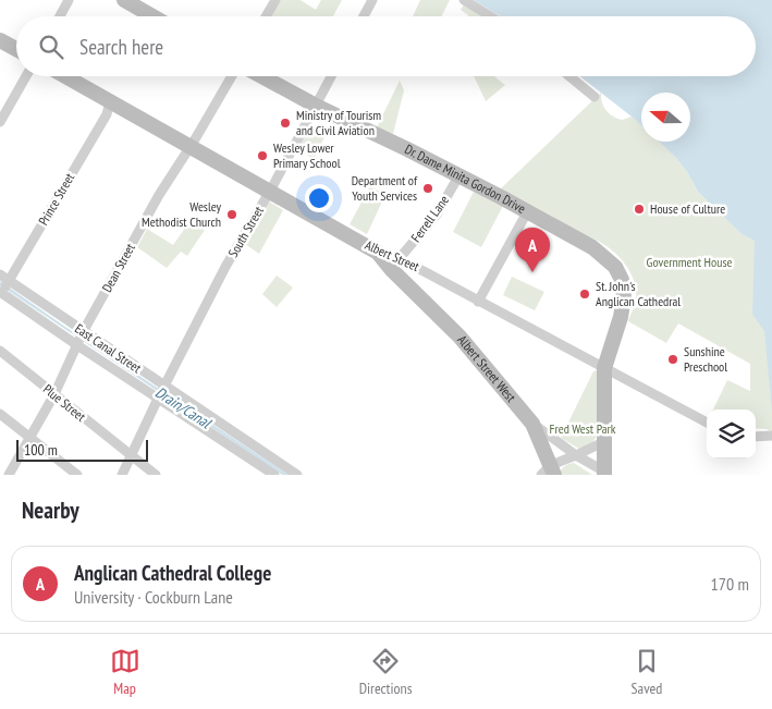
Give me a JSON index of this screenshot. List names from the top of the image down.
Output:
{
  "streets": {
    "main road": ["Dr. Dame Minita Gordon Drive", "Albert Street", "Albert Street West"],
    "street": [
      "Prince Street",
      "Ferrell Lane",
      "South Street",
      "Dean Street",
      "East Canal Street",
      "Plue Street"
    ]
  },
  "crossings": [
    ["Dr. Dame Minita Gordon Drive", "Ferrell Lane"],
    ["Dr. Dame Minita Gordon Drive", "South Street"],
    ["Dr. Dame Minita Gordon Drive", "Albert Street"],
    ["Dr. Dame Minita Gordon Drive", "Albert Street West"],
    ["Prince Street", "Albert Street"],
    ["Prince Street", "East Canal Street"],
    ["Ferrell Lane", "Albert Street"],
    ["South Street", "Albert Street"],
    ["South Street", "East Canal Street"],
    ["South Street", "Plue Street"],
    ["Albert Street", "Dean Street"],
    ["Albert Street", "Albert Street West"],
    ["Dean Street", "East Canal Street"],
    ["Dean Street", "Plue Street"]
  ],
  "water": ["Drain/Canal"],
  "parks": ["Government House", "Fred West Park"],
  "places": [
    "Ministry of Tourism and Civil Aviation",
    "Wesley Lower Primary School",
    "Department of Youth Services",
    "House of Culture",
    "Wesley Methodist Church",
    "St. John's Anglican Cathedral",
    "Sunshine Preschool"
  ],
  "scale_bar": "100 m",
  "north": "left",
  "page": {
    "search": "Search here",
    "pins": "A",
    "scale": "100 m",
    "heading": "Nearby",
    "list": [
      {
        "mark": "A",
        "name": "Anglican Cathedral College",
        "note": "University · Cockburn Lane",
        "value": "170 m"
      }
    ],
    "nav": ["Map", "Directions", "Saved"]
  }
}
